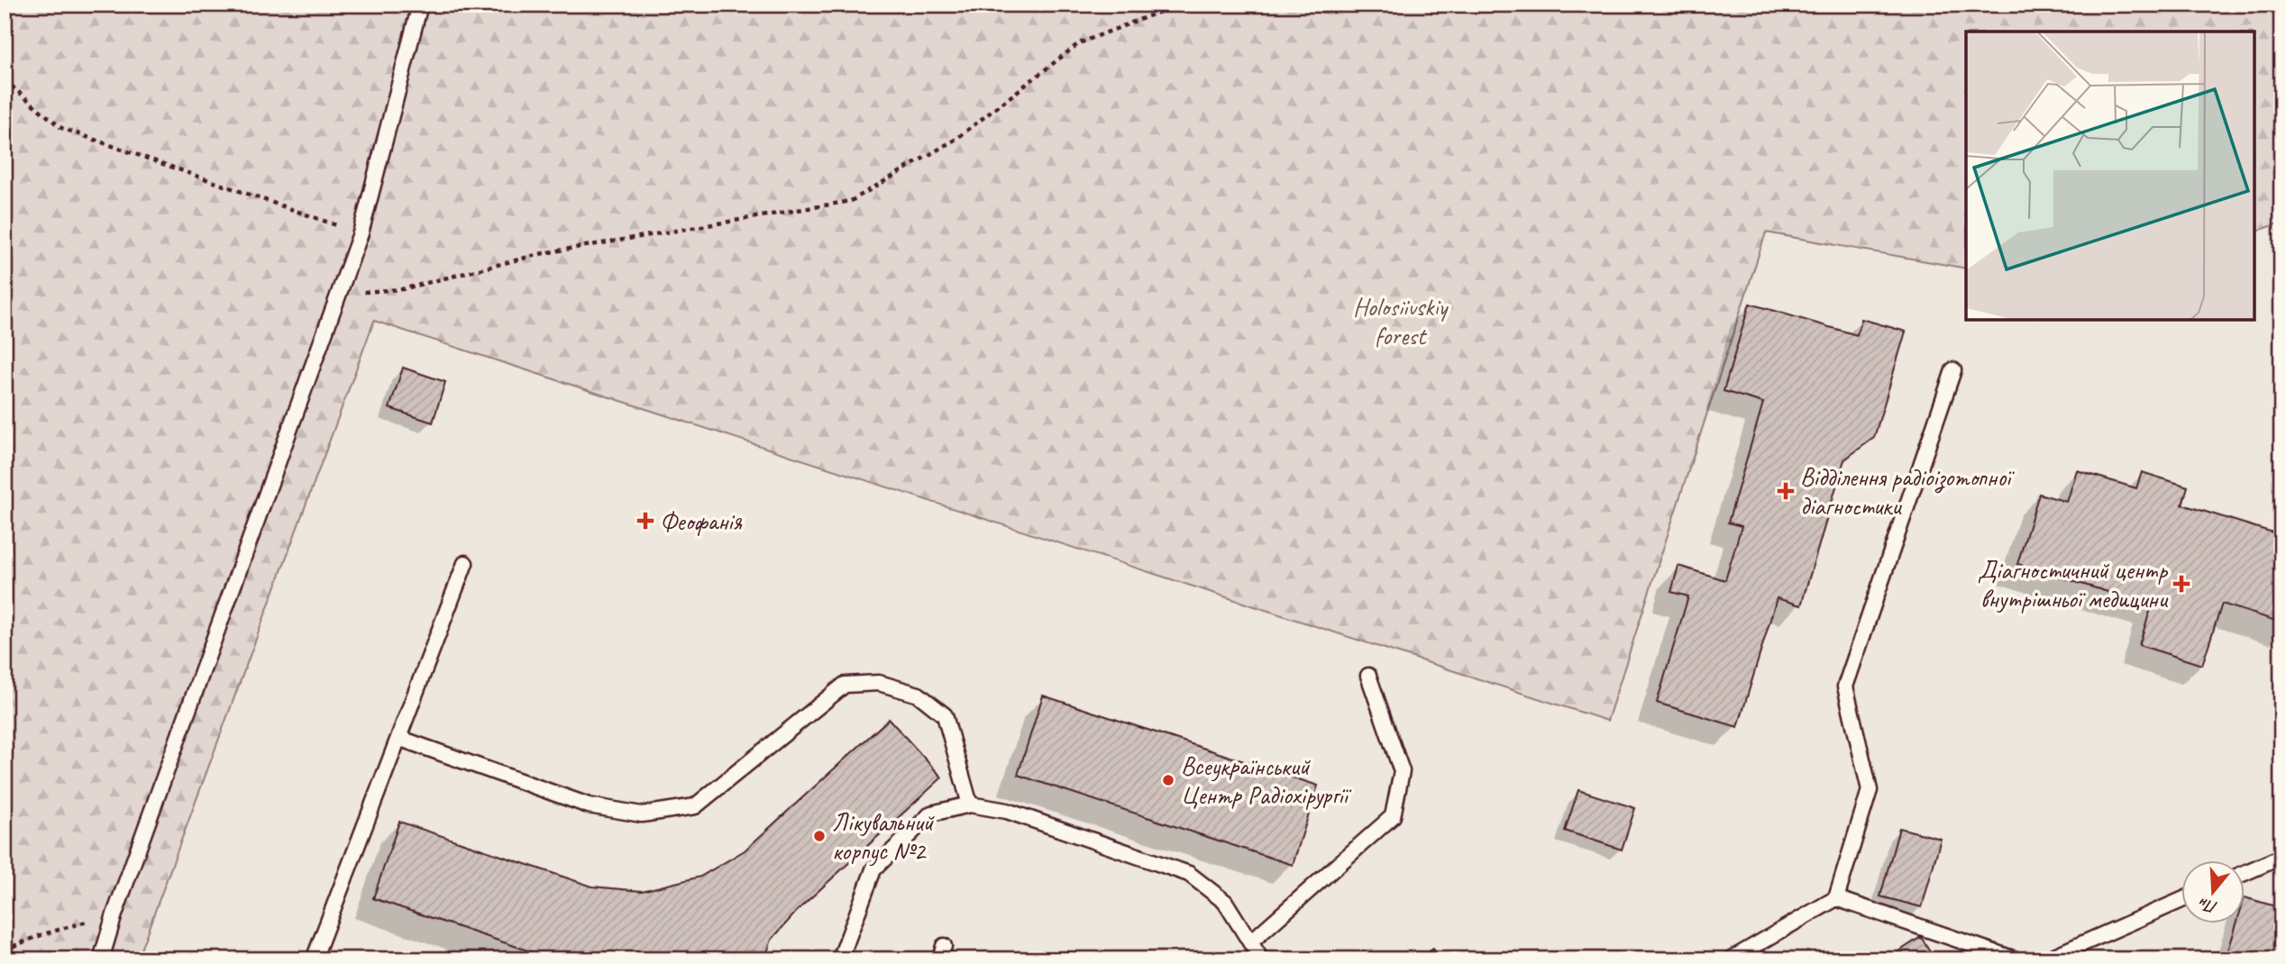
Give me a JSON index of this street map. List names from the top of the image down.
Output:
{
  "parks": ["Holosiivskiy forest"],
  "places": {
    "health": ["Відділення радіоізотопної діагностики", "Феофанія", "Діагностичний центр внутрішньої медицини"],
    "other": ["Всеукраїнський Центр Радіохірургії", "Лікувальний корпус №2"]
  },
  "north": "bottom"
}
